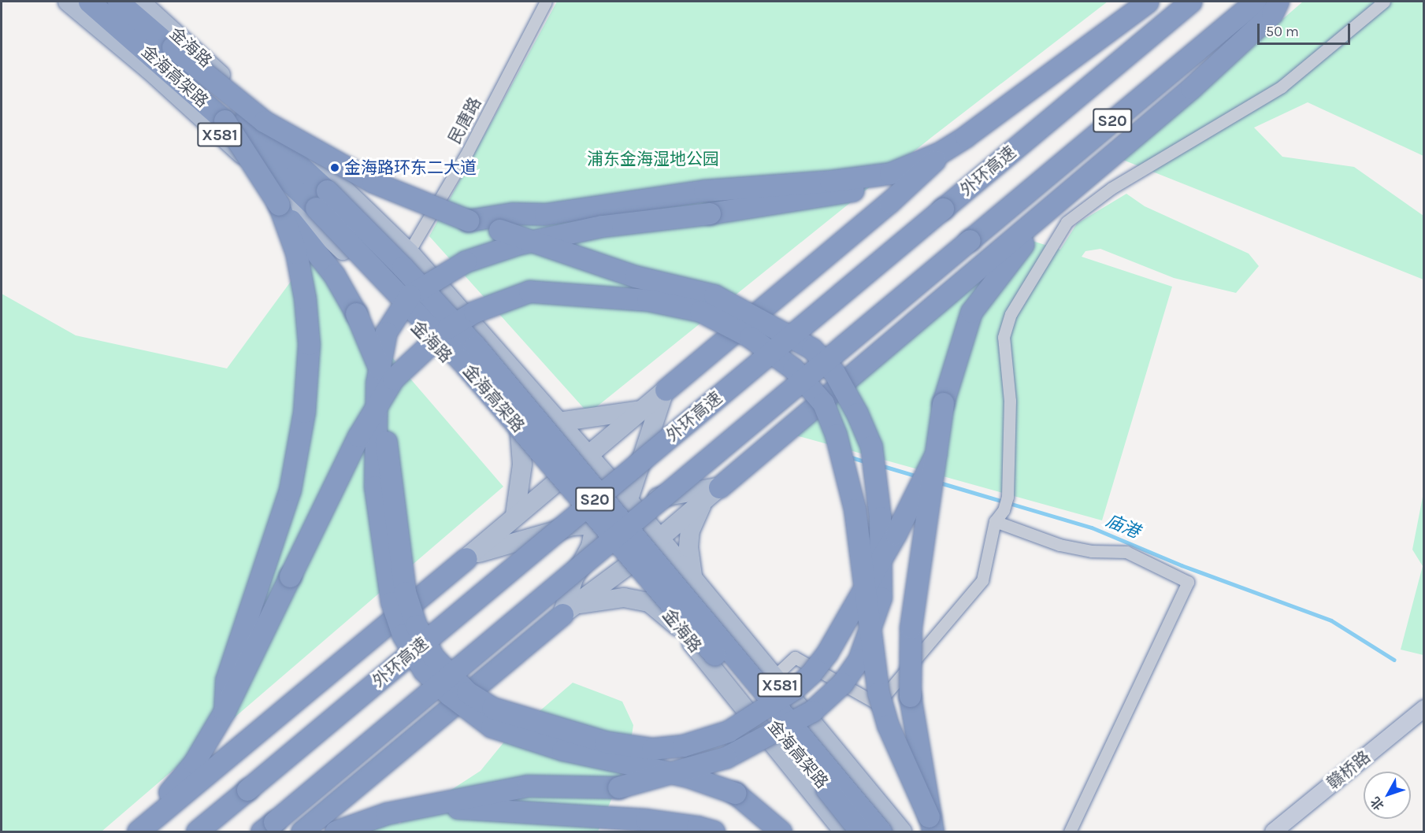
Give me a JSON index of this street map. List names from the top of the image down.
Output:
{
  "streets": {
    "highway": ["金海高架路", "S20", "外环高速"],
    "main road": ["金海路", "X581"],
    "street": ["民唐路", "赣桥路"]
  },
  "crossings": [
    ["金海路", "民唐路"]
  ],
  "water": ["庙港"],
  "parks": ["浦东金海湿地公园"],
  "places": ["金海路环东二大道"],
  "scale_bar": "50 m",
  "north": "bottom left"
}
